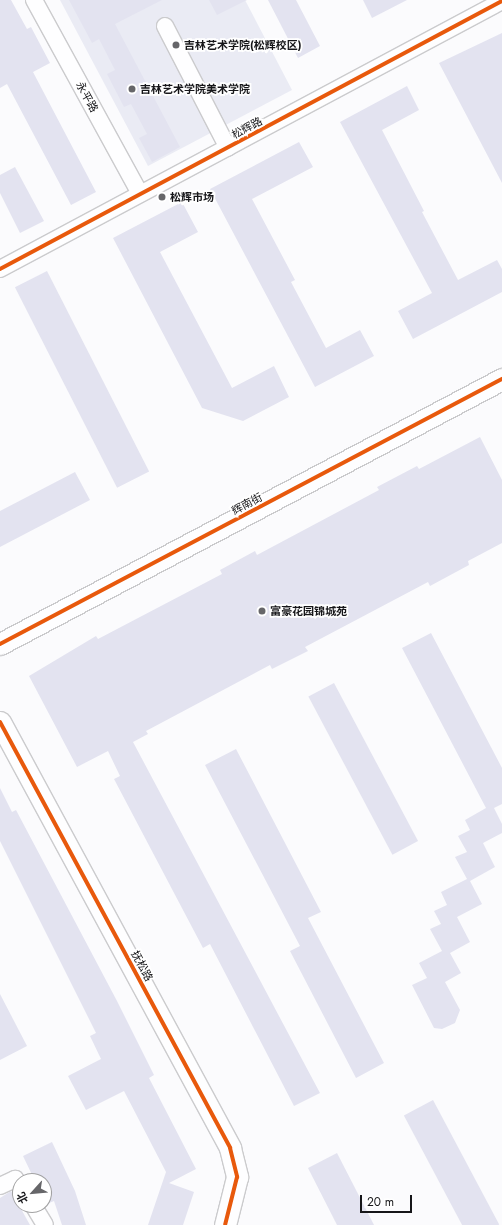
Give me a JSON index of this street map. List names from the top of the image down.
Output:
{
  "streets": {
    "street": [
      "永平路",
      "松辉路",
      "辉南街",
      "抚松路"
    ]
  },
  "crossings": [
    ["永平路", "松辉路"]
  ],
  "places": [
    "吉林艺术学院(松辉校区)",
    "吉林艺术学院美术学院",
    "松辉市场",
    "富豪花园锦城苑"
  ],
  "scale_bar": "20 m",
  "north": "bottom left"
}
